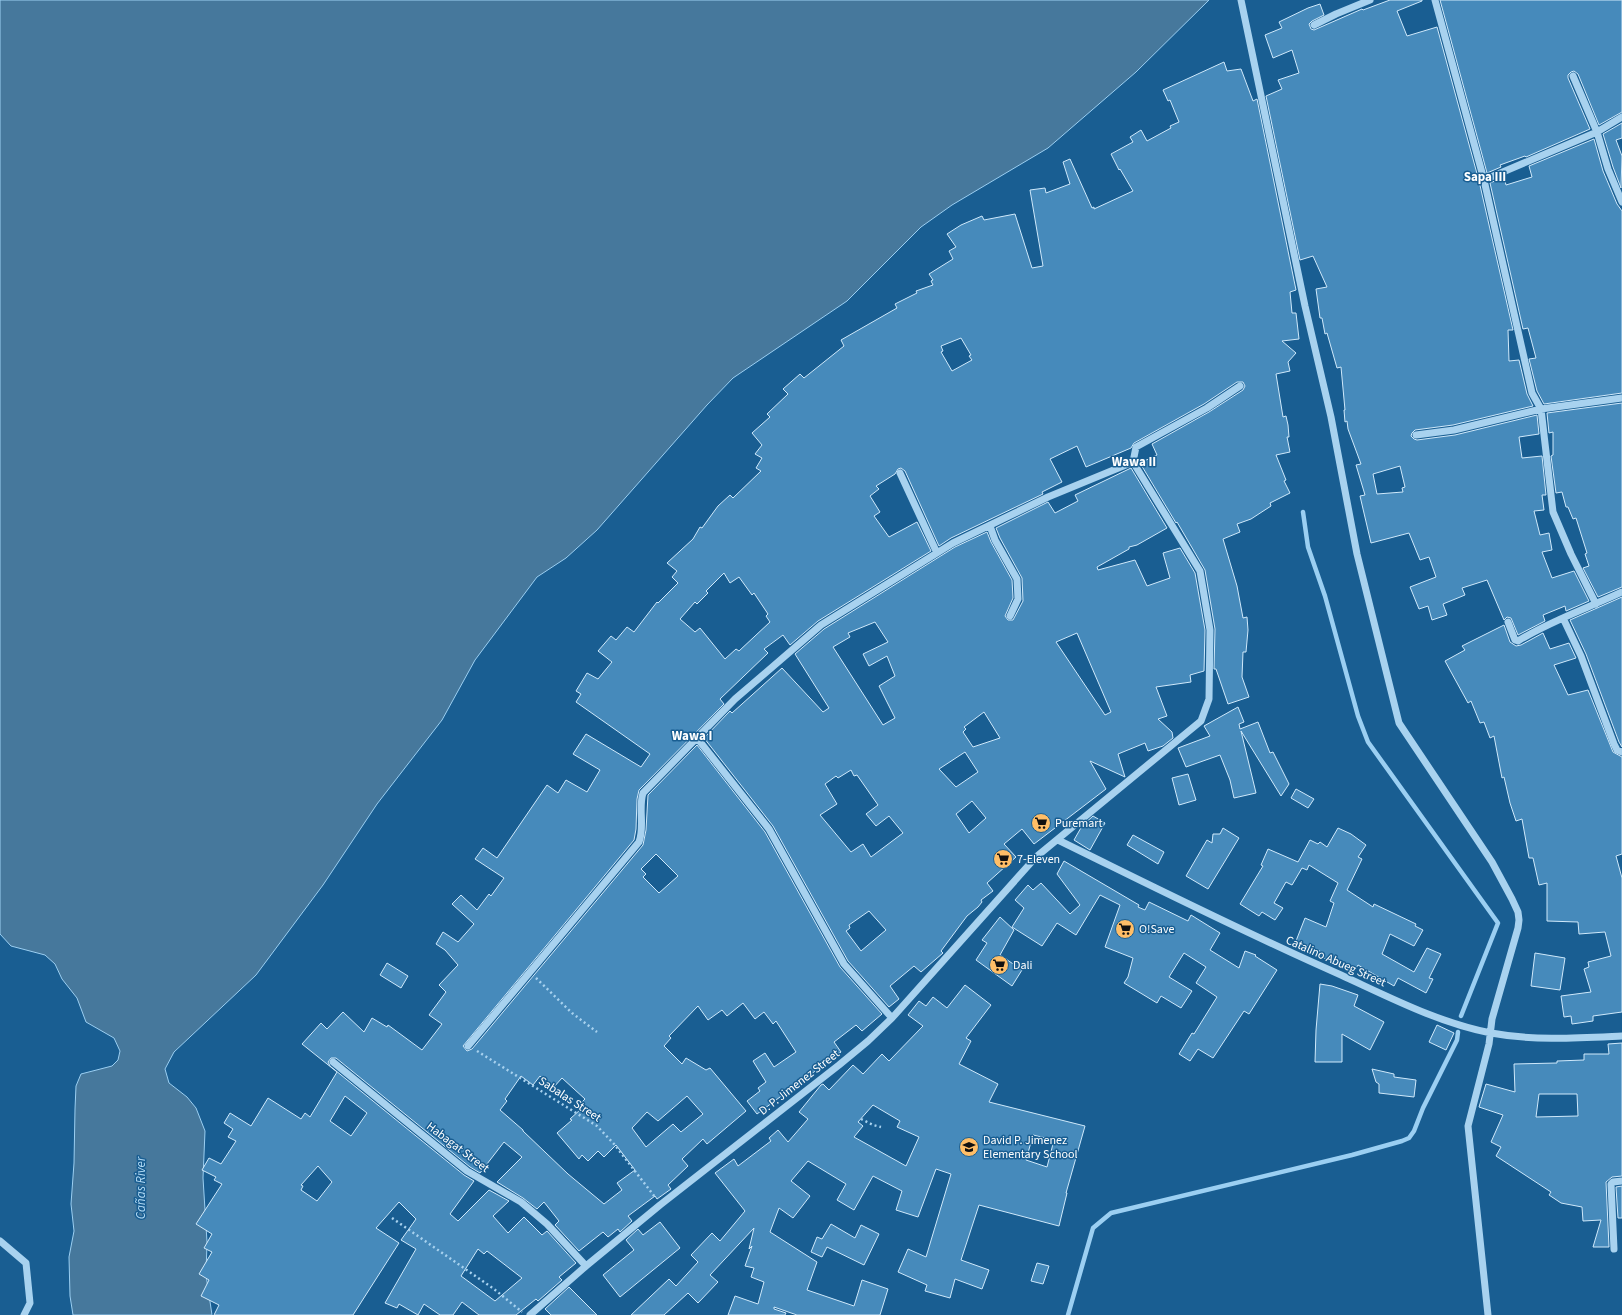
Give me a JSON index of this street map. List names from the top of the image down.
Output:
{
  "streets": {
    "street": ["Catalino Abueg Street", "D. P. Jimenez Street", "Habagat Street"],
    "path": ["Sabalas Street"]
  },
  "crossings": [
    ["Catalino Abueg Street", "D. P. Jimenez Street"],
    ["D. P. Jimenez Street", "Sabalas Street"],
    ["D. P. Jimenez Street", "Habagat Street"]
  ],
  "districts": ["Sapa III", "Wawa II", "Wawa I"],
  "water": ["Cañas River"],
  "places": {
    "supermarket": [
      "Puremart",
      "7-Eleven",
      "O!Save",
      "Dali"
    ],
    "school or university": ["David P. Jimenez Elementary School"]
  }
}
